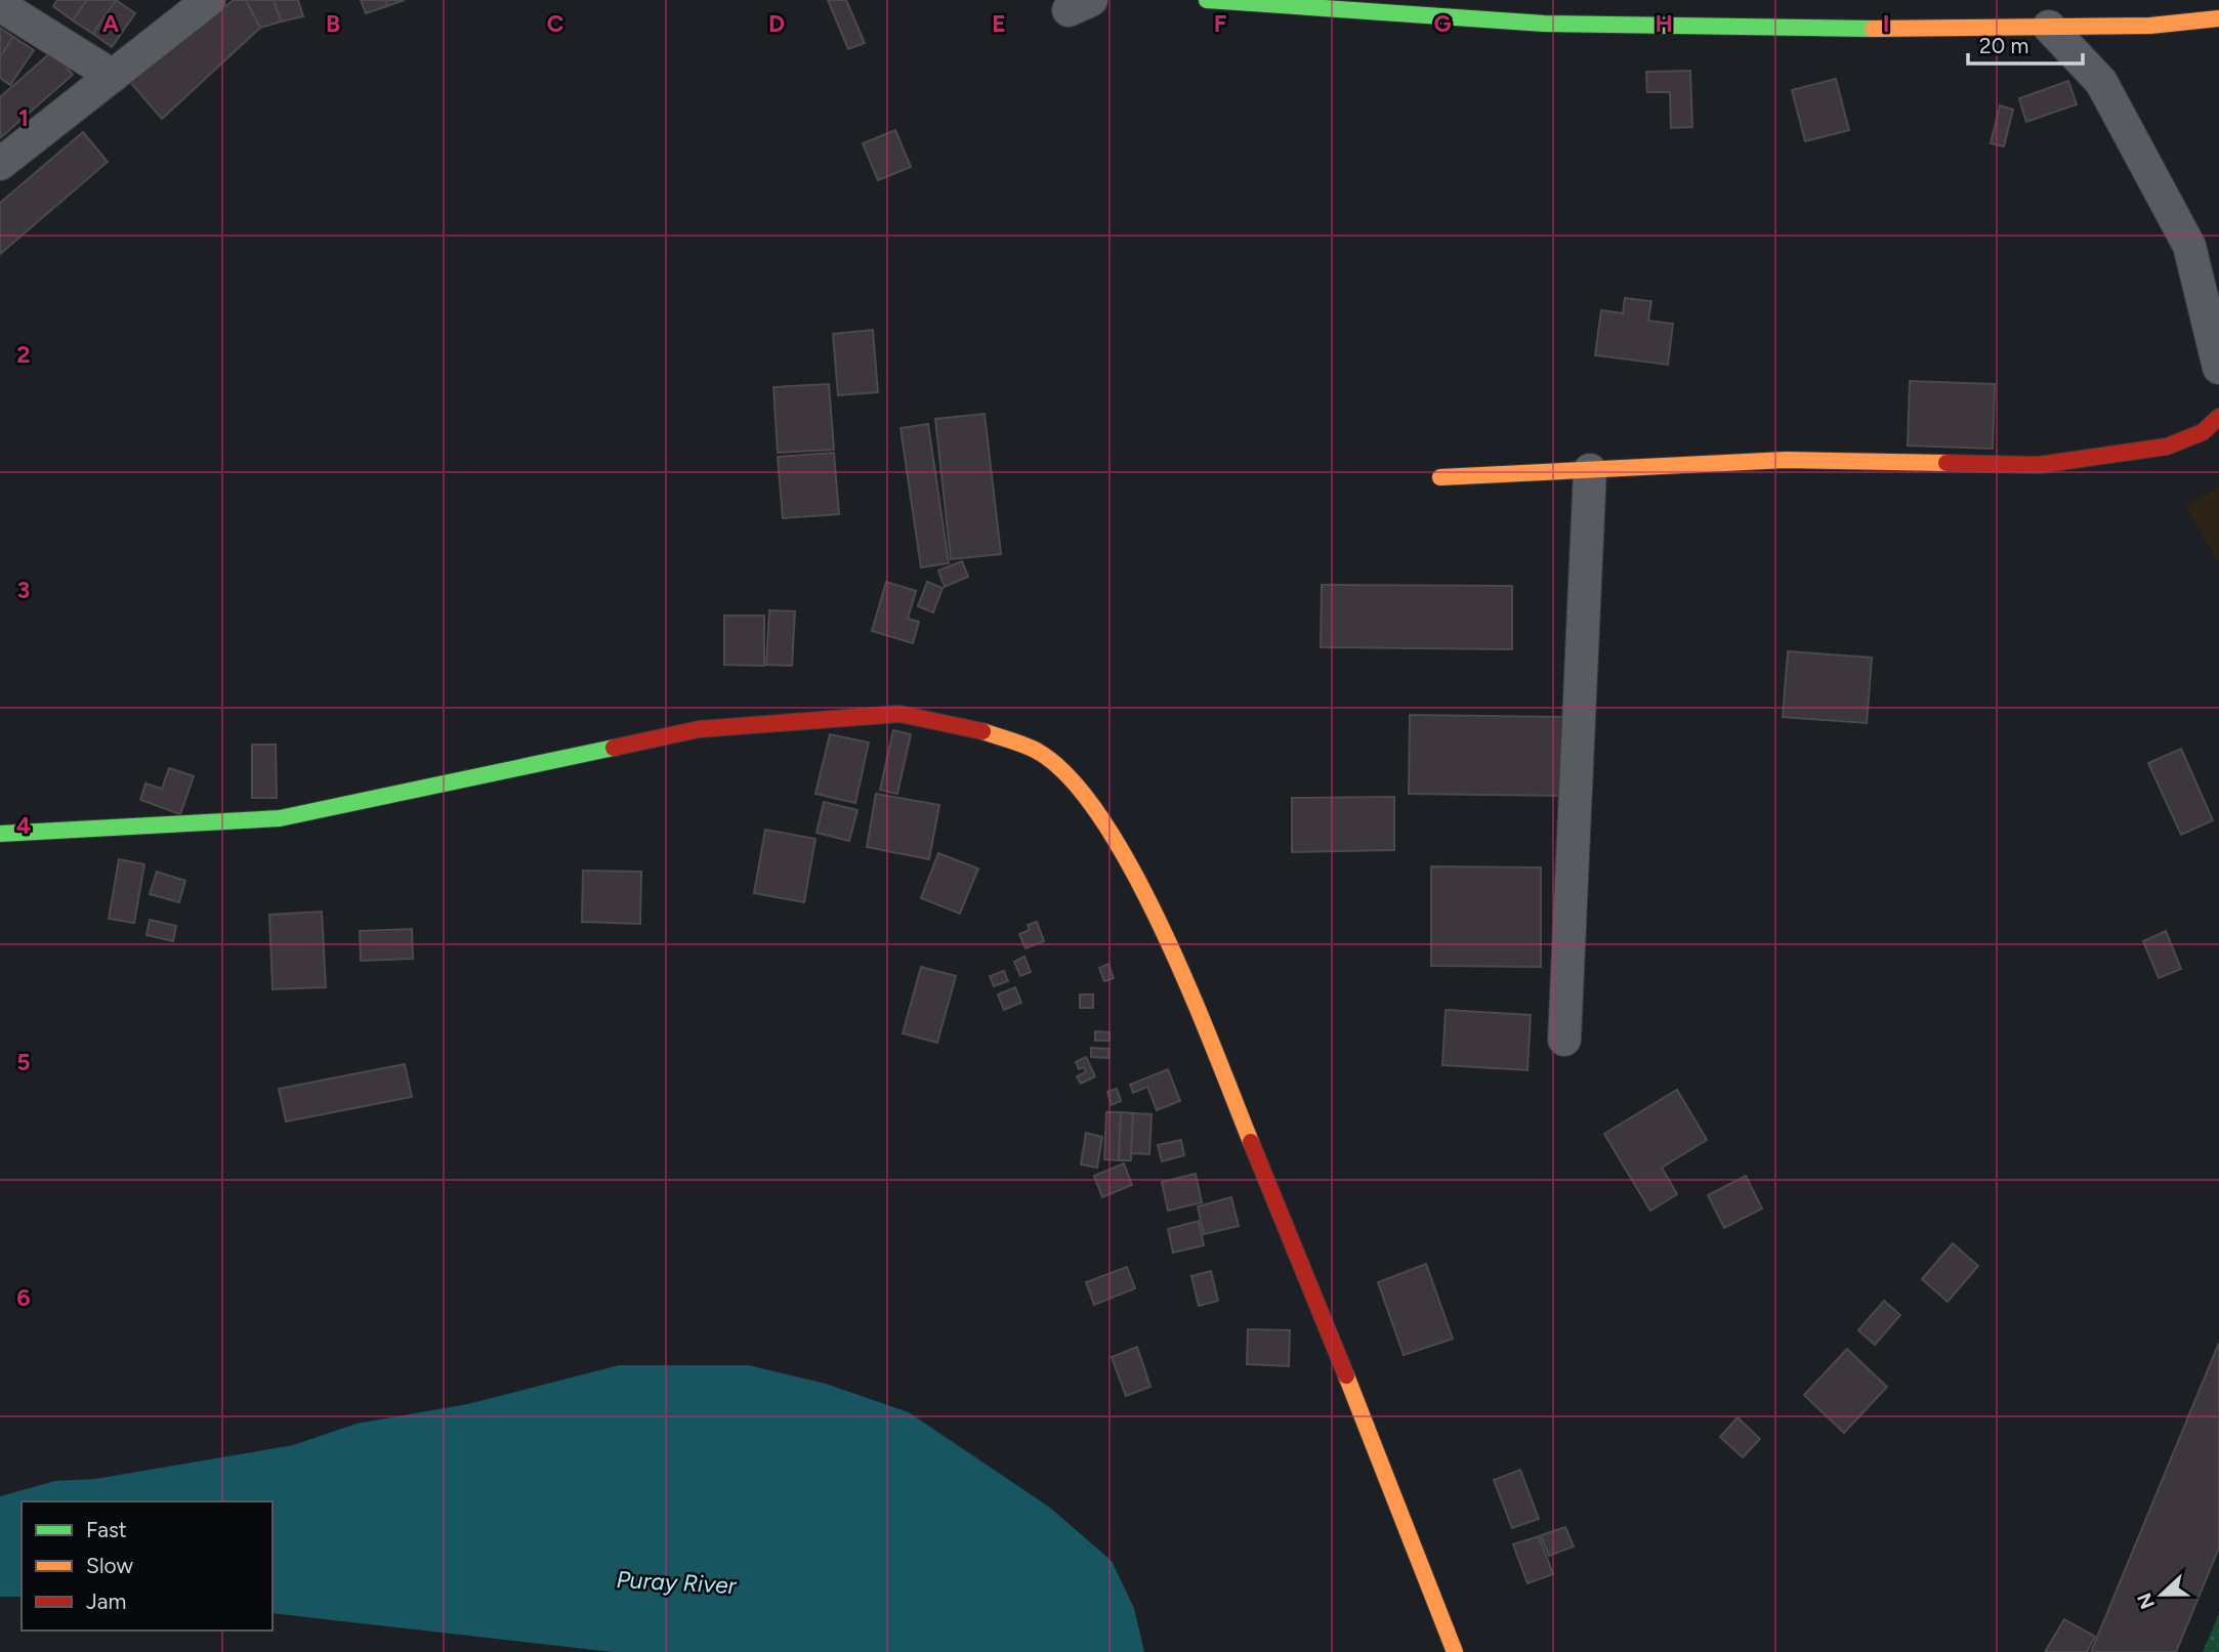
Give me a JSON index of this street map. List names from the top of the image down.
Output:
{
  "water": ["Puray River"],
  "legend": ["Fast", "Slow", "Jam"],
  "scale_bar": "20 m",
  "north": "left",
  "grid": {
    "columns": [
      "A",
      "B",
      "C",
      "D",
      "E",
      "F",
      "G",
      "H",
      "I"
    ],
    "rows": [
      "1",
      "2",
      "3",
      "4",
      "5",
      "6"
    ]
  }
}
